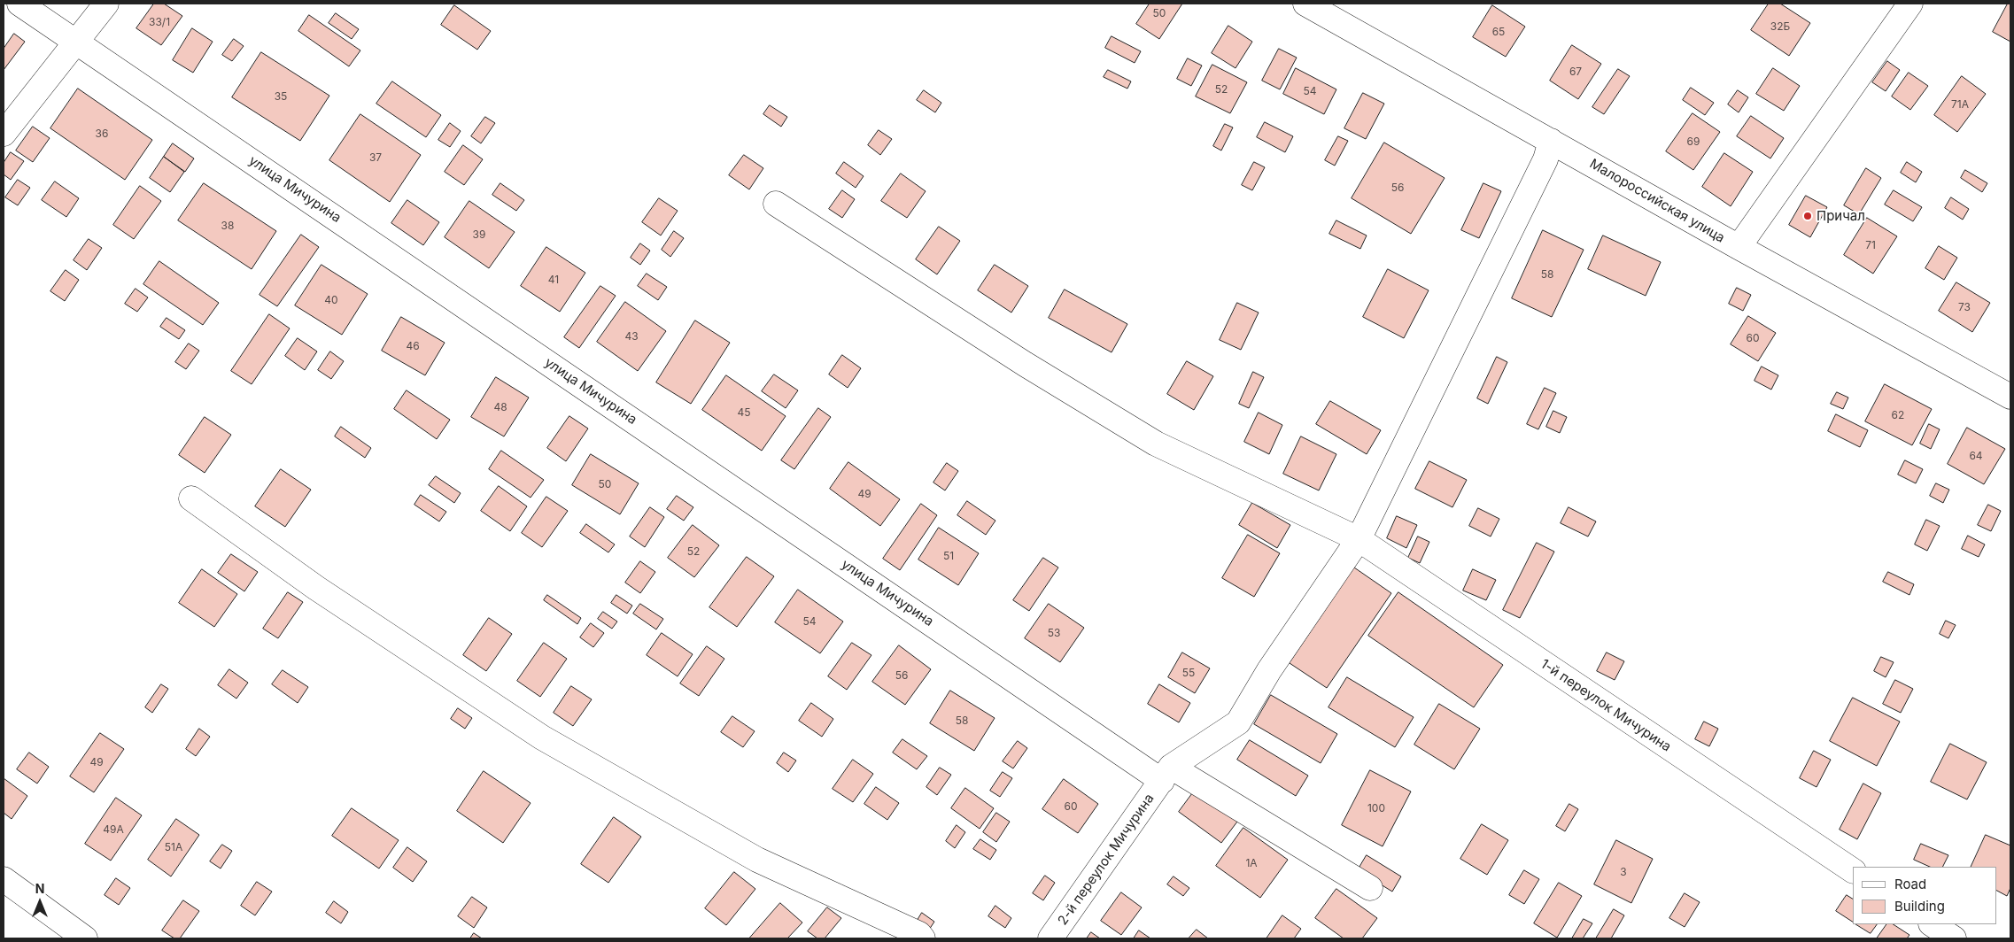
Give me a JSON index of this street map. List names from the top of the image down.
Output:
{
  "streets": {
    "street": [
      "улица Мичурина",
      "Малороссийская улица",
      "1-й переулок Мичурина",
      "2-й переулок Мичурина"
    ]
  },
  "crossings": [
    ["улица Мичурина", "2-й переулок Мичурина"]
  ],
  "places": ["Причал"],
  "house_numbers": [
    "50",
    "33/1",
    "32Б",
    "65",
    "67",
    "52",
    "54",
    "35",
    "71А",
    "36",
    "69",
    "37",
    "56",
    "38",
    "39",
    "71",
    "58",
    "41",
    "40",
    "73",
    "43",
    "60",
    "46",
    "48",
    "45",
    "62",
    "64",
    "50",
    "49",
    "52",
    "51",
    "54",
    "53",
    "55",
    "56",
    "58",
    "49",
    "60",
    "100",
    "49А",
    "51А",
    "1А",
    "3"
  ],
  "legend": ["Road", "Building"],
  "north": "top"
}
